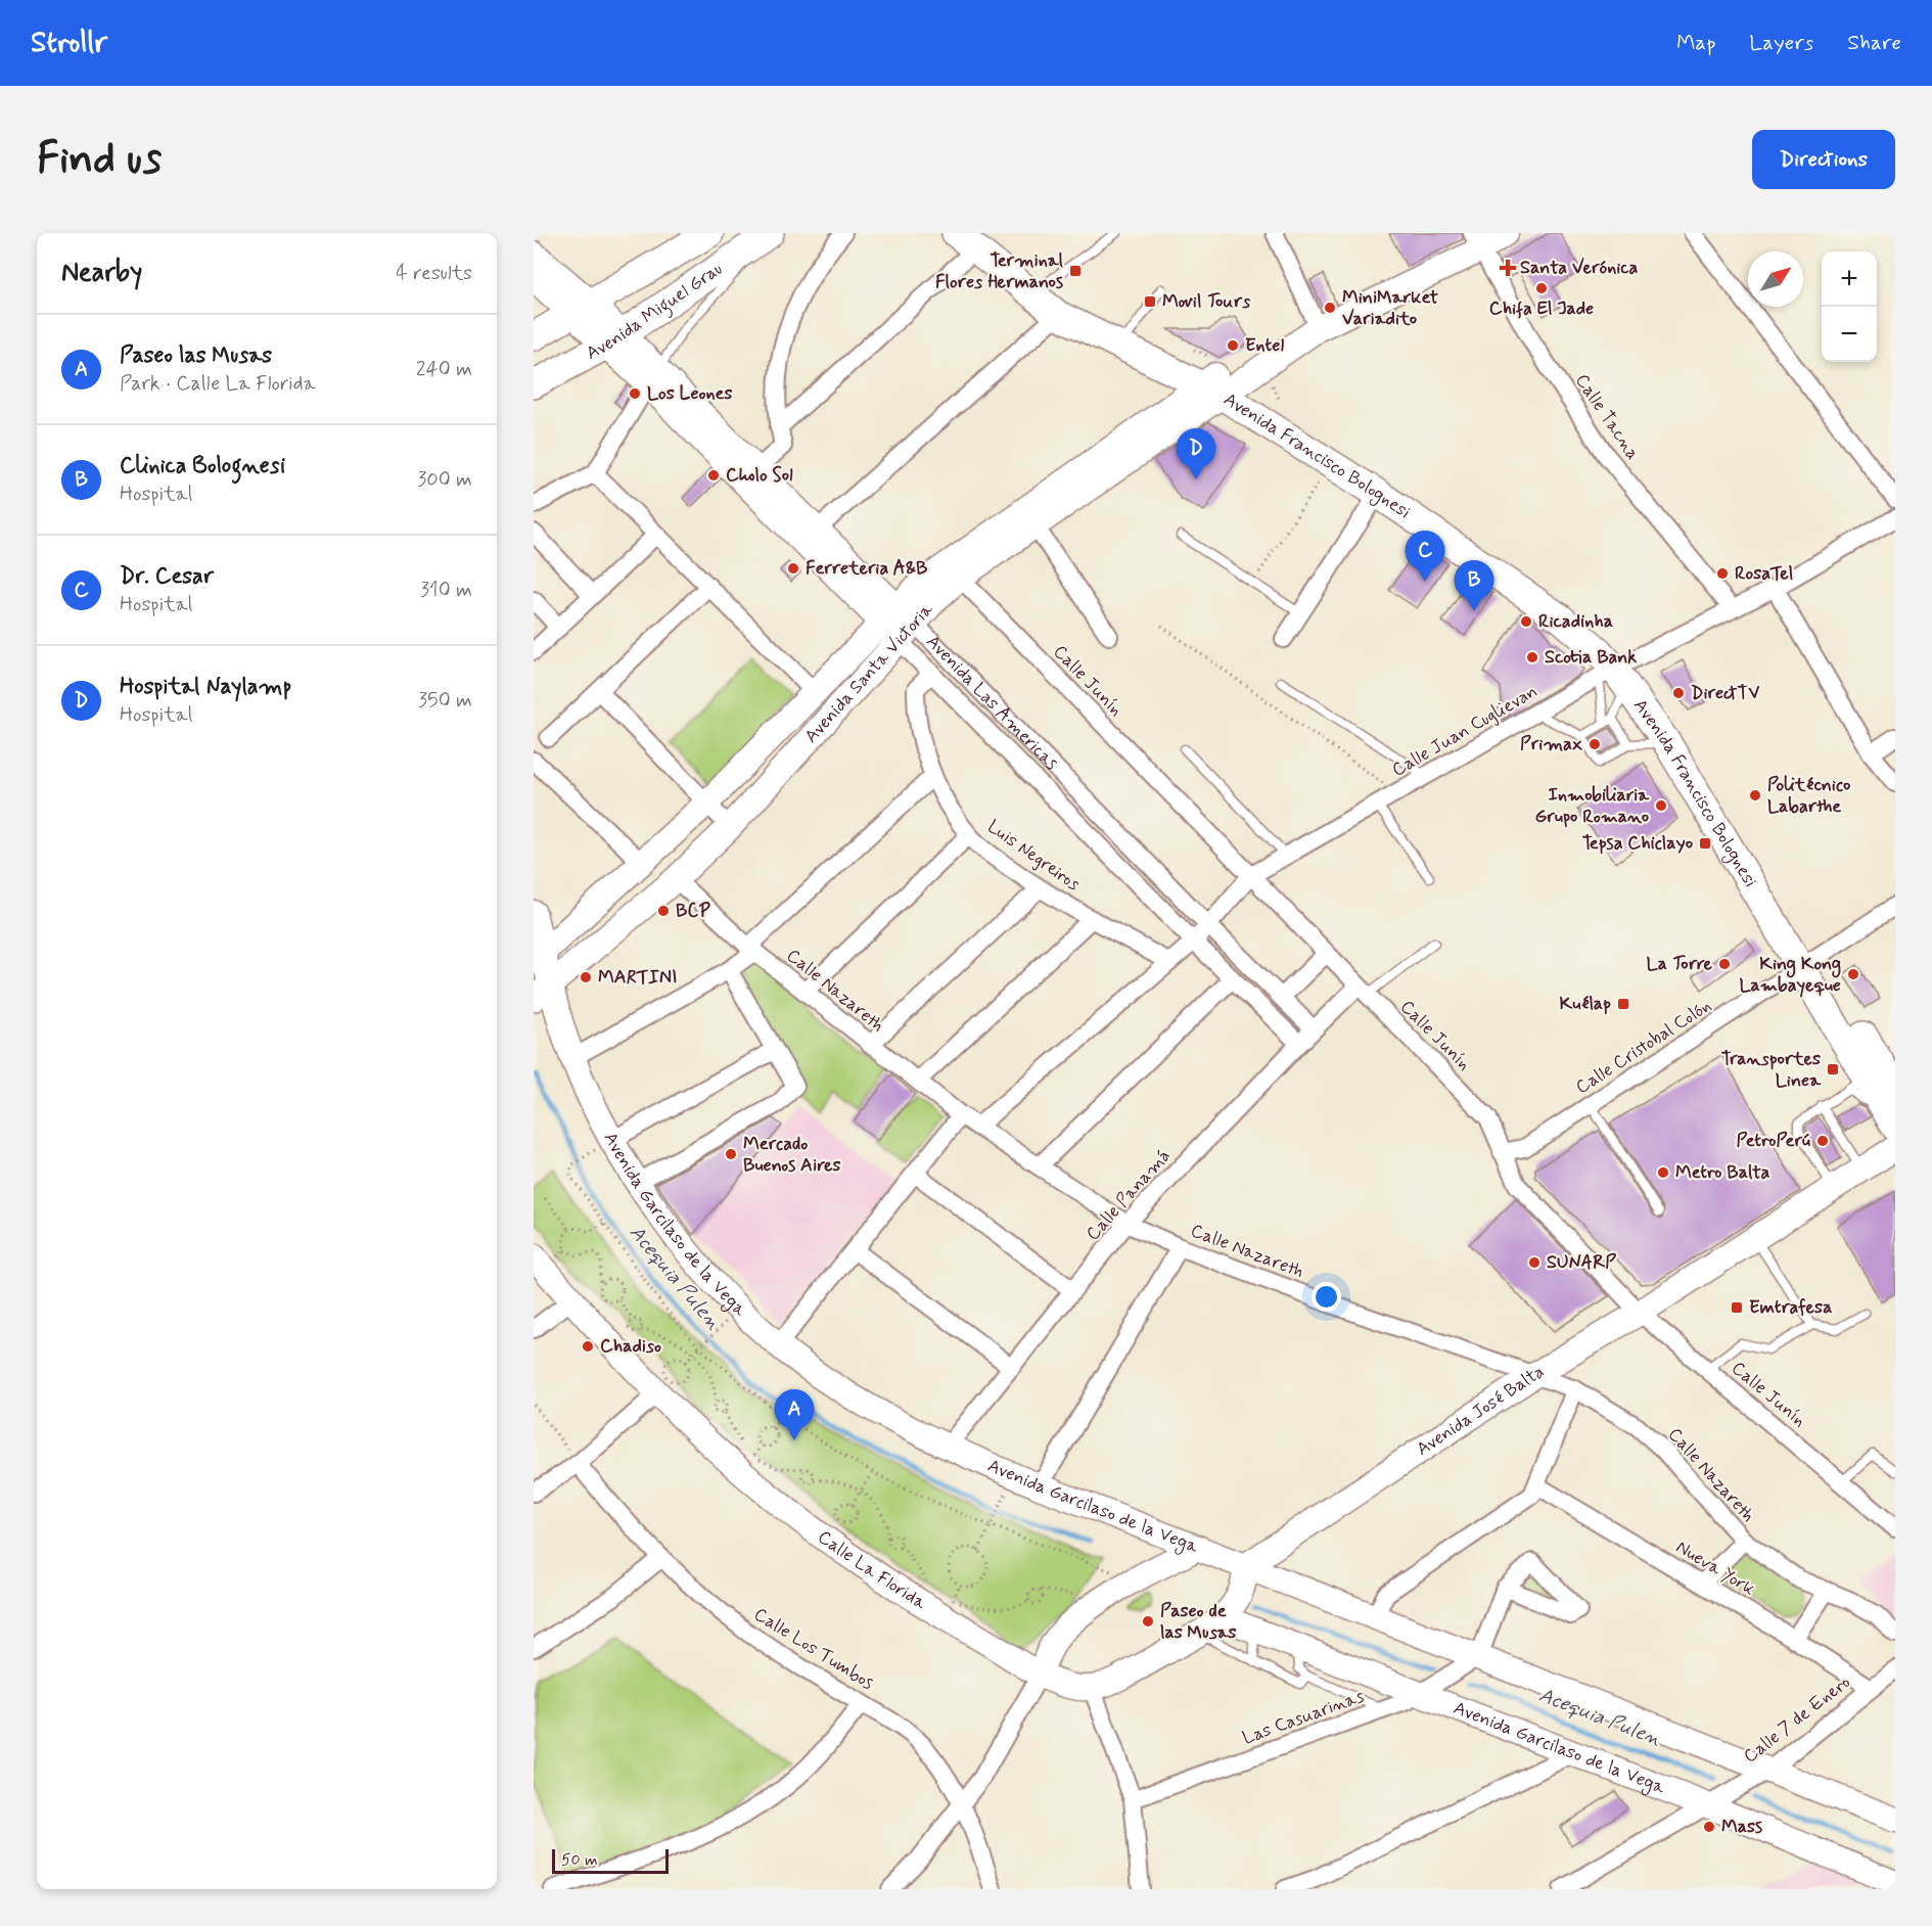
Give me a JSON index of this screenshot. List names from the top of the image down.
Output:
{
  "streets": {
    "main road": ["Avenida Miguel Grau", "Avenida Francisco Bolognesi"],
    "street": [
      "Calle Tacna",
      "Avenida Santa Victoria",
      "Calle Junín",
      "Avenida Las Americas",
      "Calle Juan Cuglievan",
      "Luis Negreiros",
      "Calle Nazareth",
      "Calle Cristobal Colón",
      "Calle Panamá",
      "Avenida Garcilaso de la Vega",
      "Avenida José Balta",
      "Nueva York",
      "Calle La Florida",
      "Calle Los Tumbos",
      "Las Casuarinas",
      "Calle 7 de Enero"
    ]
  },
  "crossings": [
    ["Avenida Miguel Grau", "Avenida Las Americas"],
    ["Calle Tacna", "Avenida Santa Victoria"],
    ["Calle Tacna", "Calle Juan Cuglievan"],
    ["Avenida Francisco Bolognesi", "Avenida Santa Victoria"],
    ["Avenida Francisco Bolognesi", "Calle Juan Cuglievan"],
    ["Avenida Francisco Bolognesi", "Calle Cristobal Colón"],
    ["Avenida Santa Victoria", "Calle Junín"],
    ["Avenida Santa Victoria", "Avenida Las Americas"],
    ["Avenida Santa Victoria", "Calle Nazareth"],
    ["Avenida Santa Victoria", "Avenida Garcilaso de la Vega"],
    ["Calle Junín", "Calle Juan Cuglievan"],
    ["Calle Junín", "Calle Cristobal Colón"],
    ["Calle Junín", "Calle Panamá"],
    ["Calle Junín", "Avenida José Balta"],
    ["Avenida Las Americas", "Luis Negreiros"],
    ["Avenida Las Americas", "Calle Panamá"],
    ["Calle Nazareth", "Calle Panamá"],
    ["Calle Nazareth", "Avenida José Balta"],
    ["Calle Panamá", "Avenida Garcilaso de la Vega"],
    ["Avenida Garcilaso de la Vega", "Avenida José Balta"],
    ["Avenida Garcilaso de la Vega", "Las Casuarinas"],
    ["Avenida Garcilaso de la Vega", "Calle 7 de Enero"],
    ["Nueva York", "Calle 7 de Enero"]
  ],
  "water": ["Acequia Pulen"],
  "places": {
    "health": ["Santa Verónica"],
    "transit": [
      "Terminal Flores Hermanos",
      "Movil Tours",
      "Tepsa Chiclayo",
      "Kuélap",
      "Transportes Linea",
      "Emtrafesa"
    ],
    "other": [
      "Chifa El Jade",
      "MiniMarket Variadito",
      "Entel",
      "Los Leones",
      "Cholo Sol",
      "Ferreteria A&B",
      "RosaTel",
      "Ricadinha",
      "Scotia Bank",
      "DirectTV",
      "Primax",
      "Politécnico Labarthe",
      "Inmobiliaria Grupo Romano",
      "BCP",
      "La Torre",
      "King Kong Lambayeque",
      "MARTINI",
      "PetroPerú",
      "Mercado Buenos Aires",
      "Metro Balta",
      "SUNARP",
      "Chadiso",
      "Paseo de las Musas",
      "Mass"
    ]
  },
  "scale_bar": "50 m",
  "north": "top right",
  "page": {
    "header": "Strollr",
    "nav": ["Map", "Layers", "Share"],
    "buttons": "Directions",
    "title": "Find us",
    "heading": ["Nearby", "4 results"],
    "map_buttons": ["+", "−"],
    "list": [
      {
        "mark": "A",
        "name": "Paseo las Musas",
        "note": "Park · Calle La Florida",
        "value": "240 m"
      },
      {
        "mark": "B",
        "name": "Clinica Bolognesi",
        "note": "Hospital",
        "value": "300 m"
      },
      {
        "mark": "C",
        "name": "Dr. Cesar",
        "note": "Hospital",
        "value": "310 m"
      },
      {
        "mark": "D",
        "name": "Hospital Naylamp",
        "note": "Hospital",
        "value": "350 m"
      }
    ],
    "pins": [
      "D",
      "C",
      "B",
      "A"
    ],
    "scale": "50 m"
  }
}
